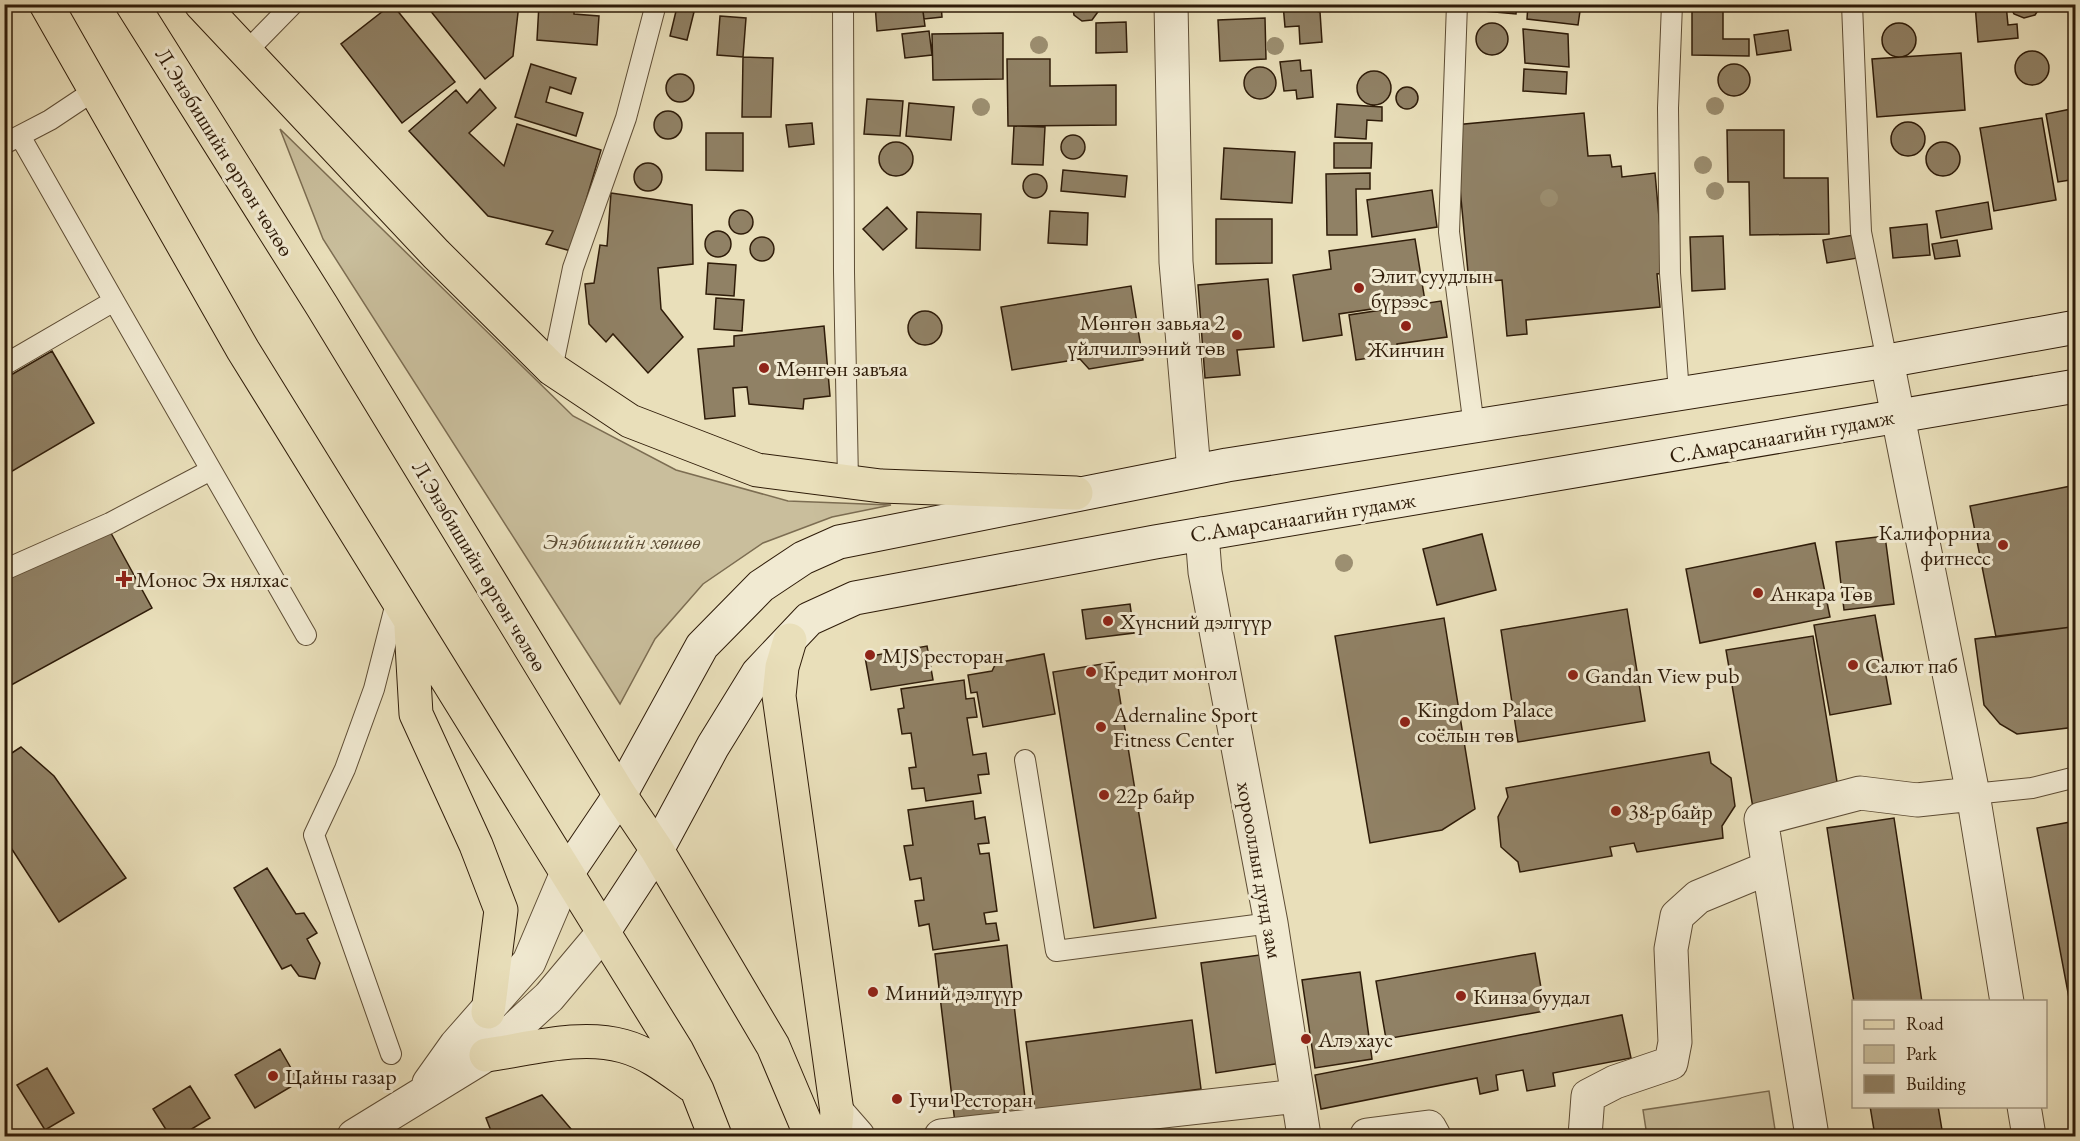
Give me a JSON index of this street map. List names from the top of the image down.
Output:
{
  "streets": {
    "main road": ["Л.Энэбишийн өргөн чөлөө"],
    "street": ["С.Амарсанаагийн гудамж", "хорооллын дунд зам"]
  },
  "crossings": [
    ["Л.Энэбишийн өргөн чөлөө", "С.Амарсанаагийн гудамж"],
    ["С.Амарсанаагийн гудамж", "хорооллын дунд зам"]
  ],
  "parks": ["Энэбишийн хөшөө"],
  "places": {
    "other": [
      "Элит суудлын бүрээс",
      "Жинчин",
      "Мөнгөн завьяа 2 үйлчилгээний төв",
      "Мөнгөн завъяа",
      "Калифорниа фитнесс",
      "Анкара Төв",
      "Хүнсний дэлгүүр",
      "MJS ресторан",
      "Салют паб",
      "Кредит монгол",
      "Gandan View pub",
      "Kingdom Palace соёлын төв",
      "Adernaline Sport Fitness Center",
      "22р байр",
      "38-р байр",
      "Миний дэлгүүр",
      "Кинза буудал",
      "Алэ хаус",
      "Цайны газар",
      "Гучи Ресторан"
    ],
    "health": ["Монос Эх нялхас"]
  },
  "legend": ["Road", "Park", "Building"]
}
